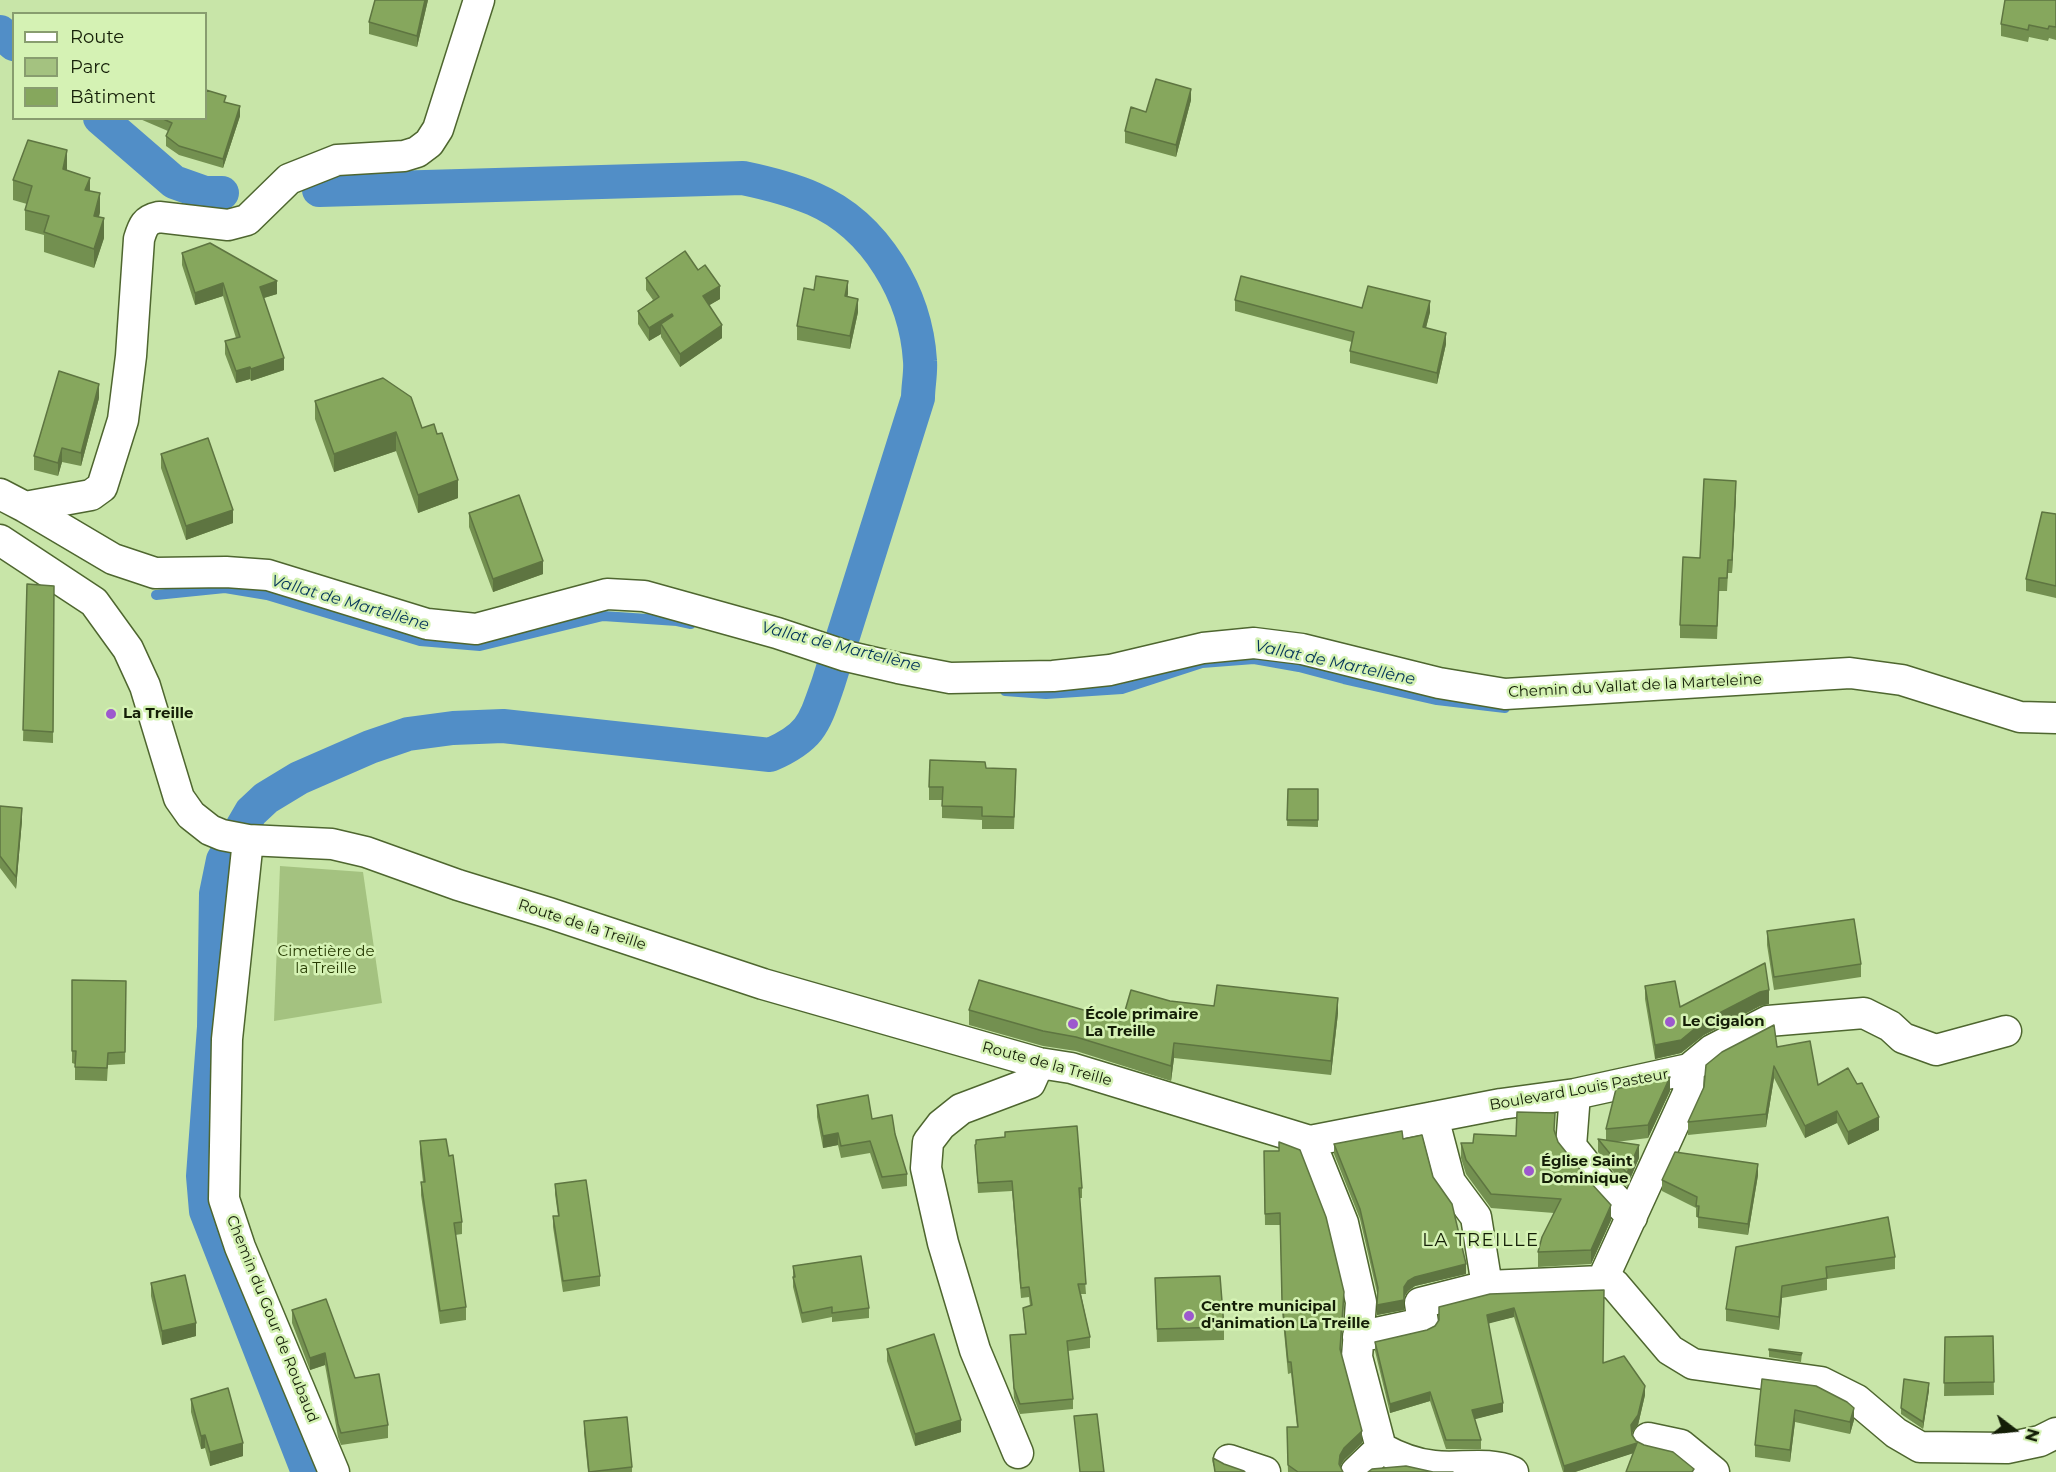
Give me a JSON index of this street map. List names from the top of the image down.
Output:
{
  "streets": {
    "street": [
      "Chemin du Vallat de la Marteleine",
      "Route de la Treille",
      "Boulevard Louis Pasteur",
      "Chemin du Gour de Roubaud"
    ]
  },
  "crossings": [
    ["Route de la Treille", "Boulevard Louis Pasteur"],
    ["Route de la Treille", "Chemin du Gour de Roubaud"]
  ],
  "districts": ["LA TREILLE"],
  "water": ["Vallat de Martellène"],
  "parks": ["Cimetière de la Treille"],
  "places": [
    "La Treille",
    "Le Cigalon",
    "École primaire La Treille",
    "Église Saint Dominique",
    "Centre municipal d'animation La Treille"
  ],
  "legend": ["Route", "Parc", "Bâtiment"],
  "north": "right"
}
